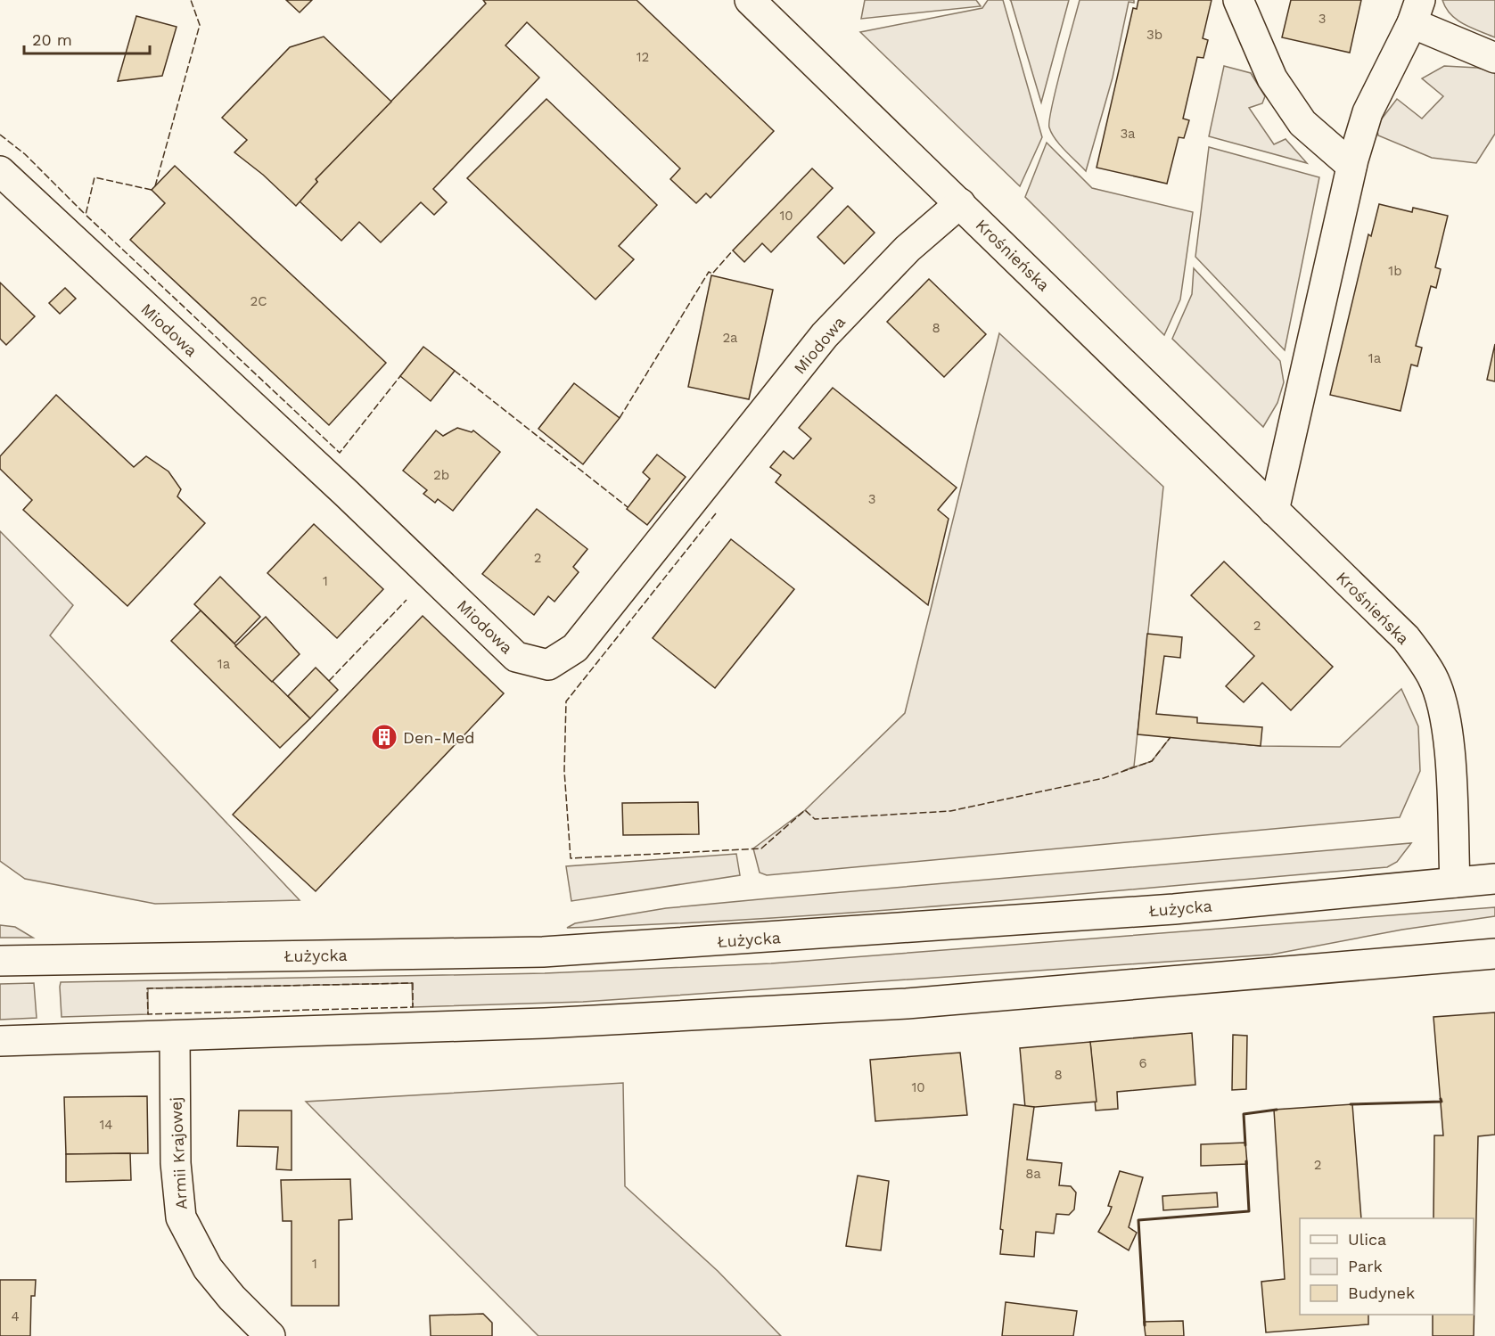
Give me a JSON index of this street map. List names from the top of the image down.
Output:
{
  "streets": {
    "street": [
      "Krośnieńska",
      "Miodowa",
      "Łużycka",
      "Armii Krajowej"
    ]
  },
  "crossings": [
    ["Krośnieńska", "Miodowa"],
    ["Krośnieńska", "Łużycka"]
  ],
  "places": {
    "building": ["Den-Med"]
  },
  "house_numbers": [
    "3",
    "3b",
    "12",
    "3a",
    "10",
    "1b",
    "2C",
    "8",
    "2a",
    "1a",
    "2b",
    "3",
    "2",
    "1",
    "2",
    "1a",
    "6",
    "8",
    "10",
    "14",
    "2",
    "8a",
    "1",
    "4"
  ],
  "legend": ["Ulica", "Park", "Budynek"],
  "scale_bar": "20 m"
}
